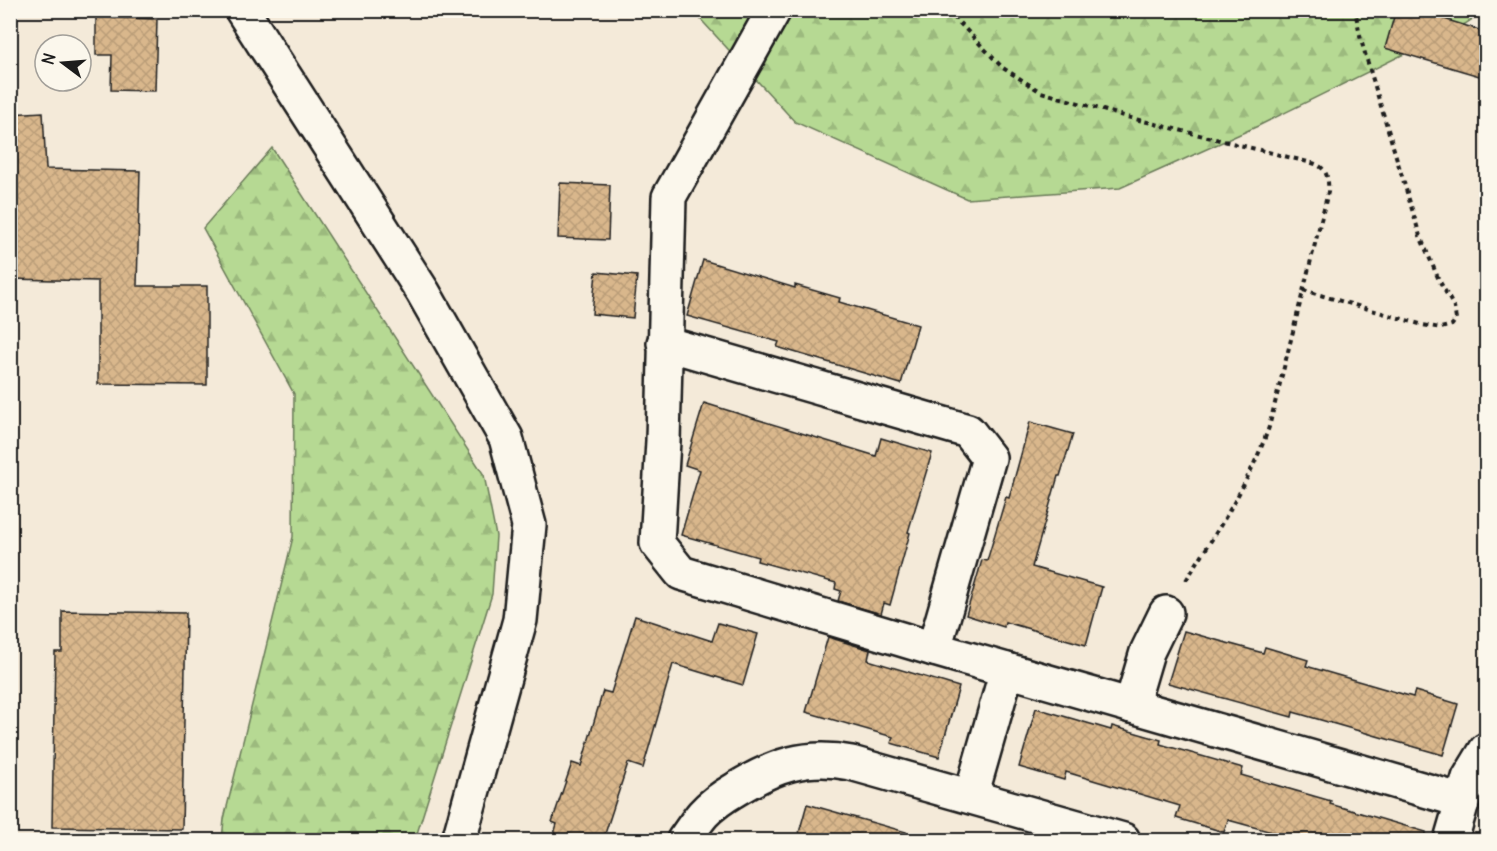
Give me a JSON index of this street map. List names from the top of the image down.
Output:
{
  "north": "left"
}
